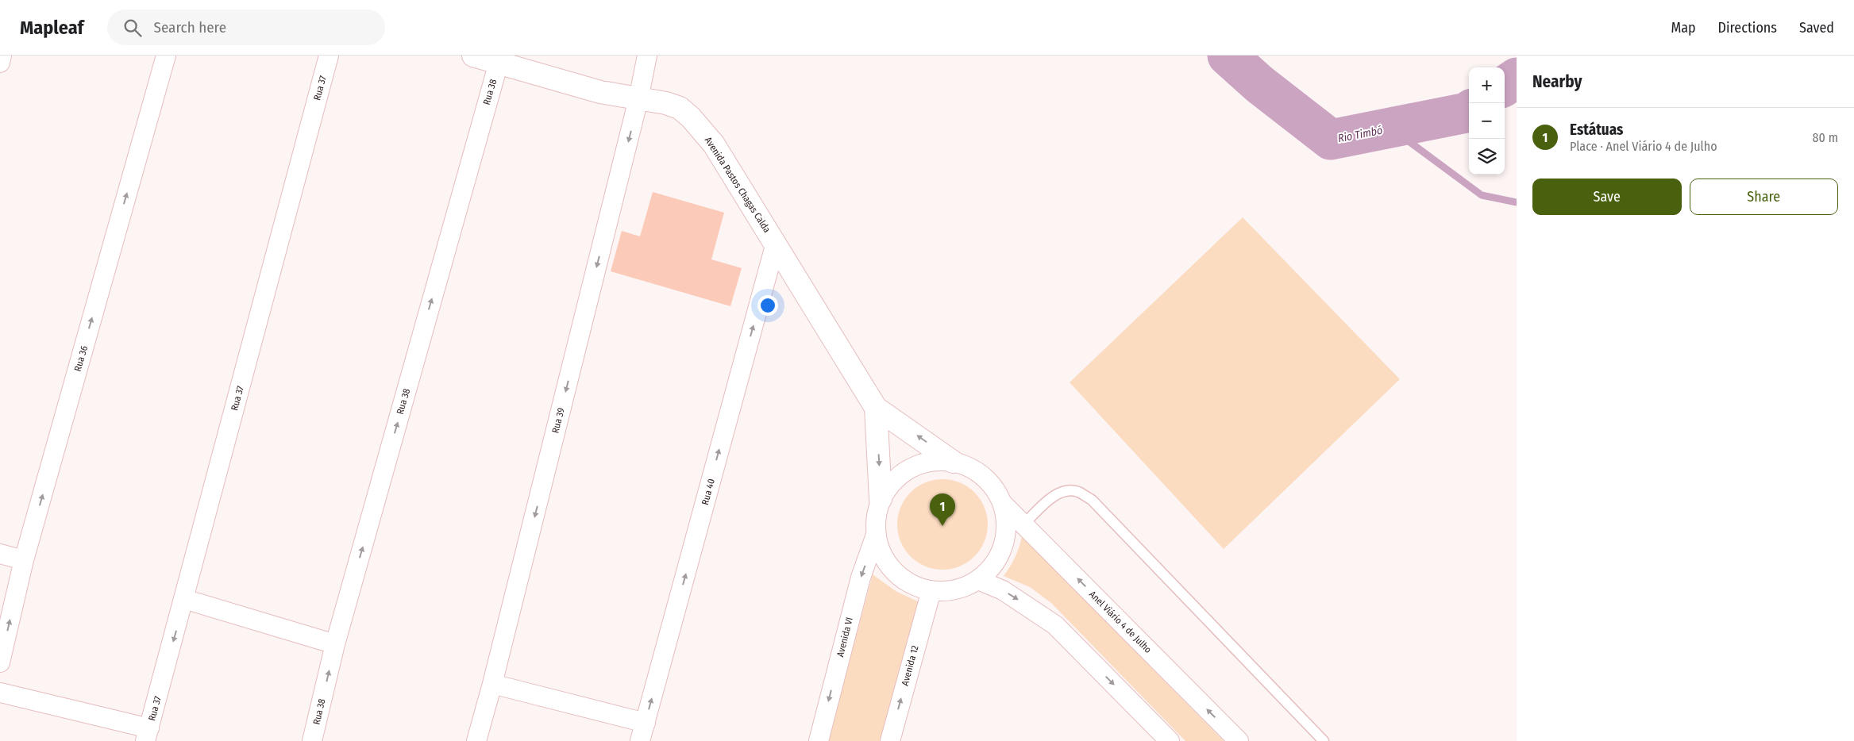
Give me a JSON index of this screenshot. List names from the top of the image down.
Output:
{
  "streets": {
    "street": [
      "Rua 37",
      "Rua 38",
      "Avenida Pastos Chagas Calda",
      "Rua 36",
      "Rua 39",
      "Rua 40",
      "Anel Viário 4 de Julho",
      "Avenida VI",
      "Avenida 12"
    ]
  },
  "crossings": [
    ["Rua 38", "Avenida Pastos Chagas Calda"],
    ["Avenida Pastos Chagas Calda", "Rua 39"],
    ["Avenida Pastos Chagas Calda", "Rua 40"],
    ["Anel Viário 4 de Julho", "Avenida VI"],
    ["Anel Viário 4 de Julho", "Avenida 12"],
    ["Avenida VI", "Avenida 12"]
  ],
  "one_way": [
    "Rua 38",
    "Rua 36",
    "Rua 39",
    "Rua 40",
    "Avenida VI",
    "Avenida 12"
  ],
  "water": ["Rio Timbó"],
  "page": {
    "header": "Mapleaf",
    "search": "Search here",
    "nav": ["Map", "Directions", "Saved"],
    "heading": "Nearby",
    "map_buttons": ["+", "−"],
    "list": [
      {
        "mark": "1",
        "name": "Estátuas",
        "note": "Place · Anel Viário 4 de Julho",
        "value": "80 m"
      }
    ],
    "buttons": ["Save", "Share"],
    "pins": "1"
  }
}
